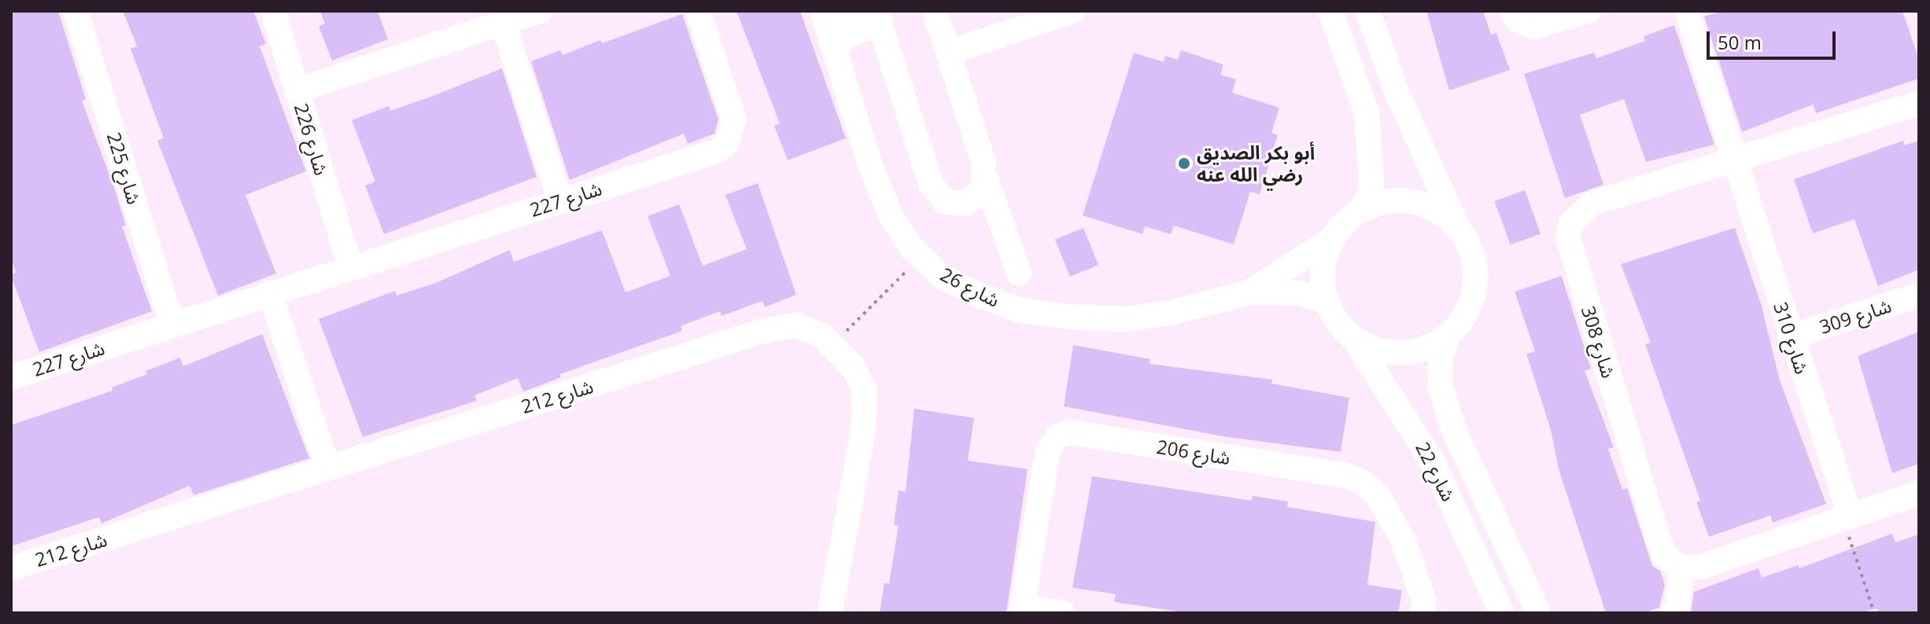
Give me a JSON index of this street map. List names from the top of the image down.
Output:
{
  "streets": {
    "street": [
      "شارع 226",
      "شارع 225",
      "شارع 227",
      "شارع 26",
      "شارع 309",
      "شارع 310",
      "شارع 308",
      "شارع 212",
      "شارع 206",
      "شارع 22"
    ]
  },
  "crossings": [
    ["شارع 226", "شارع 227"],
    ["شارع 225", "شارع 227"],
    ["شارع 26", "شارع 22"],
    ["شارع 309", "شارع 310"],
    ["شارع 310", "شارع 308"]
  ],
  "places": ["أبو بكر الصديق رضي الله عنه"],
  "scale_bar": "50 m"
}
